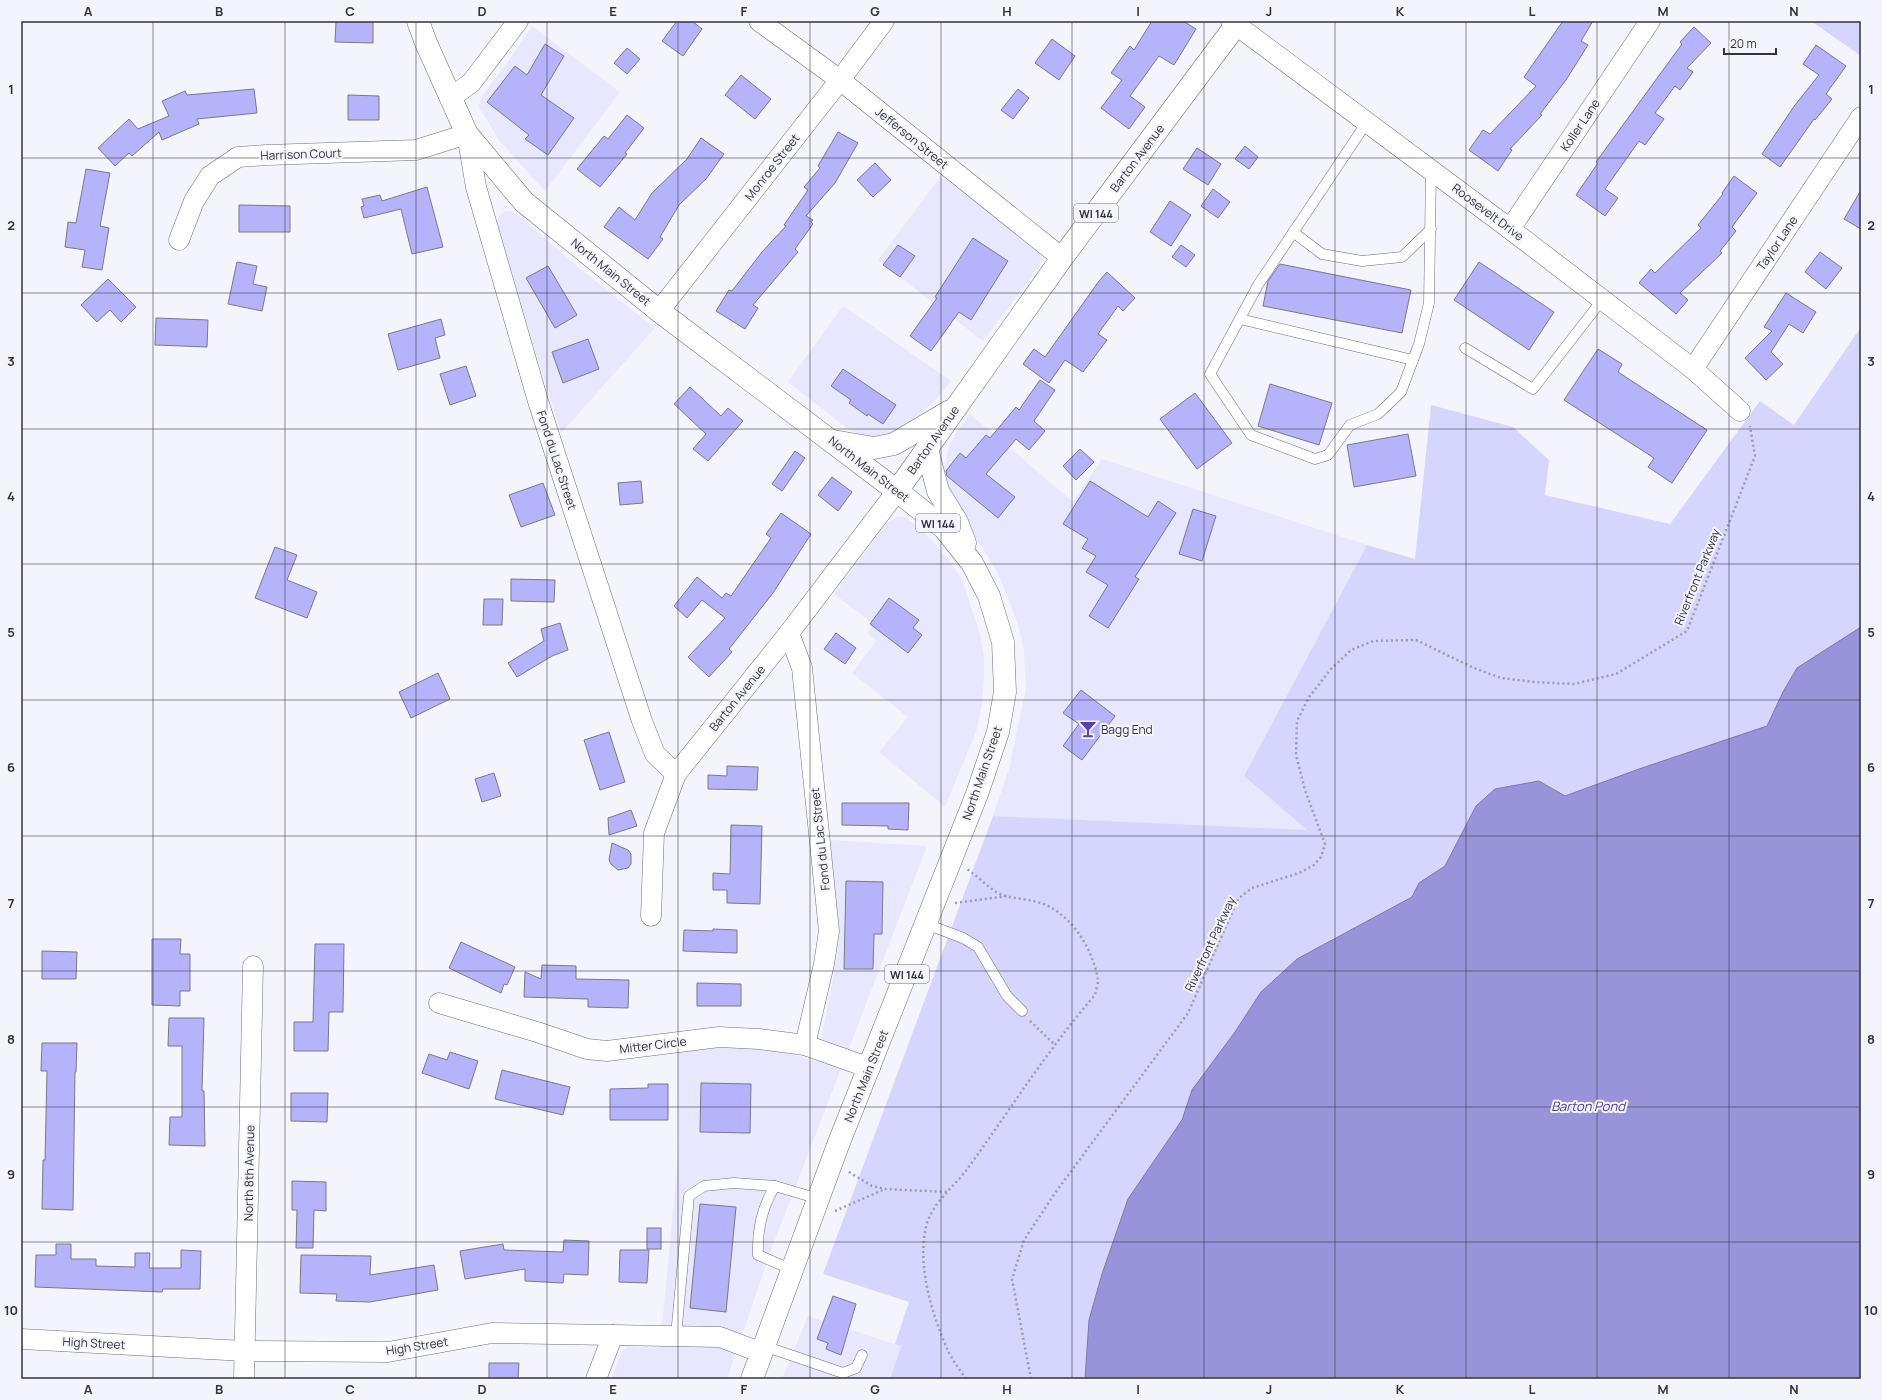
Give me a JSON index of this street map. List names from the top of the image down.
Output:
{
  "streets": {
    "main road": ["Barton Avenue", "WI 144", "North Main Street"],
    "street": [
      "Koller Lane",
      "Jefferson Street",
      "Harrison Court",
      "Monroe Street",
      "Roosevelt Drive",
      "Taylor Lane",
      "Fond du Lac Street",
      "Mitter Circle",
      "North 8th Avenue",
      "High Street"
    ],
    "path": ["Riverfront Parkway"]
  },
  "crossings": [
    ["Koller Lane", "Roosevelt Drive"],
    ["Jefferson Street", "Barton Avenue"],
    ["Jefferson Street", "Monroe Street"],
    ["Harrison Court", "North Main Street"],
    ["Harrison Court", "Fond du Lac Street"],
    ["Barton Avenue", "Roosevelt Drive"],
    ["Barton Avenue", "North Main Street"],
    ["Barton Avenue", "Fond du Lac Street"],
    ["Monroe Street", "North Main Street"],
    ["Roosevelt Drive", "Taylor Lane"],
    ["Roosevelt Drive", "Riverfront Parkway"],
    ["North Main Street", "Fond du Lac Street"],
    ["North Main Street", "Mitter Circle"],
    ["North Main Street", "High Street"],
    ["Fond du Lac Street", "Mitter Circle"],
    ["North 8th Avenue", "High Street"]
  ],
  "water": ["Barton Pond"],
  "places": {
    "bar": ["Bagg End"]
  },
  "scale_bar": "20 m",
  "grid": {
    "columns": [
      "A",
      "B",
      "C",
      "D",
      "E",
      "F",
      "G",
      "H",
      "I",
      "J",
      "K",
      "L",
      "M",
      "N"
    ],
    "rows": [
      "1",
      "2",
      "3",
      "4",
      "5",
      "6",
      "7",
      "8",
      "9",
      "10"
    ]
  }
}
